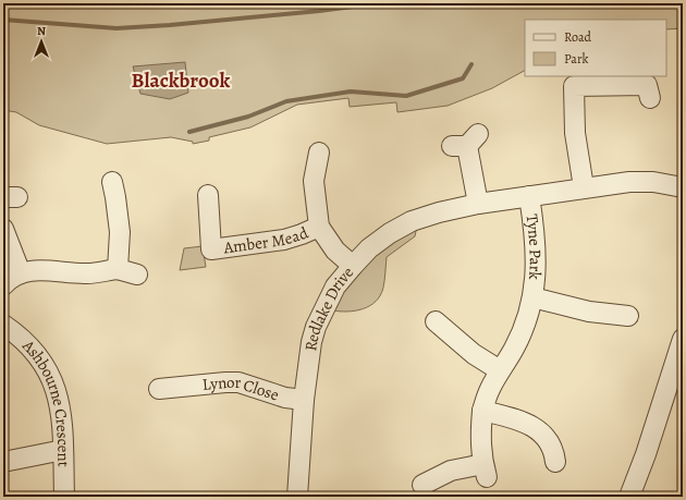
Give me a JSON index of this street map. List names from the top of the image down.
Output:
{
  "streets": {
    "street": [
      "Amber Mead",
      "Tyne Park",
      "Redlake Drive",
      "Lynor Close",
      "Ashbourne Crescent"
    ]
  },
  "crossings": [
    ["Amber Mead", "Redlake Drive"],
    ["Tyne Park", "Redlake Drive"],
    ["Redlake Drive", "Lynor Close"]
  ],
  "districts": ["Blackbrook"],
  "legend": ["Road", "Park"],
  "north": "top"
}
